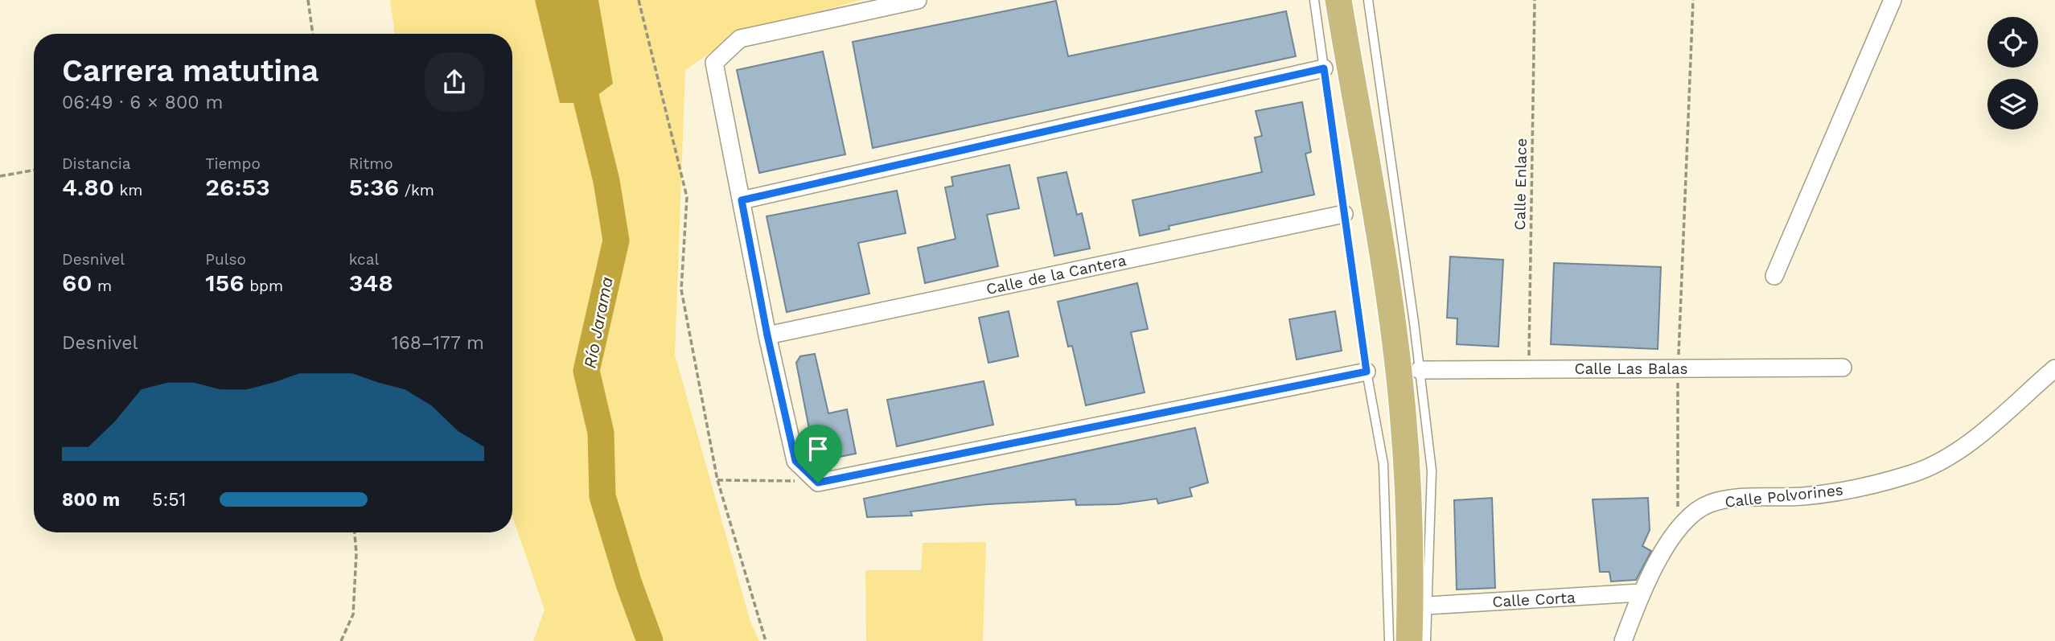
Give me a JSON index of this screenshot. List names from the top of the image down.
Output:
{
  "streets": {
    "street": [
      "Calle de la Cantera",
      "Calle Las Balas",
      "Calle Polvorines",
      "Calle Corta"
    ],
    "path": ["Calle Enlace"]
  },
  "crossings": [
    ["Calle Enlace", "Calle Las Balas"],
    ["Calle Polvorines", "Calle Corta"]
  ],
  "water": ["Río Jarama"],
  "page": {
    "heading": ["Carrera matutina", "06:49 · 6 × 800 m"],
    "stats": [
      ["Distancia", "4.80 km"],
      ["Tiempo", "26:53"],
      ["Ritmo", "5:36 /km"],
      ["Desnivel", "60 m"],
      ["Pulso", "156 bpm"],
      ["kcal", "348"]
    ],
    "chart": ["Desnivel", "168–177 m"],
    "list": [
      {
        "name": "800 m",
        "note": "5:51"
      }
    ]
  }
}
